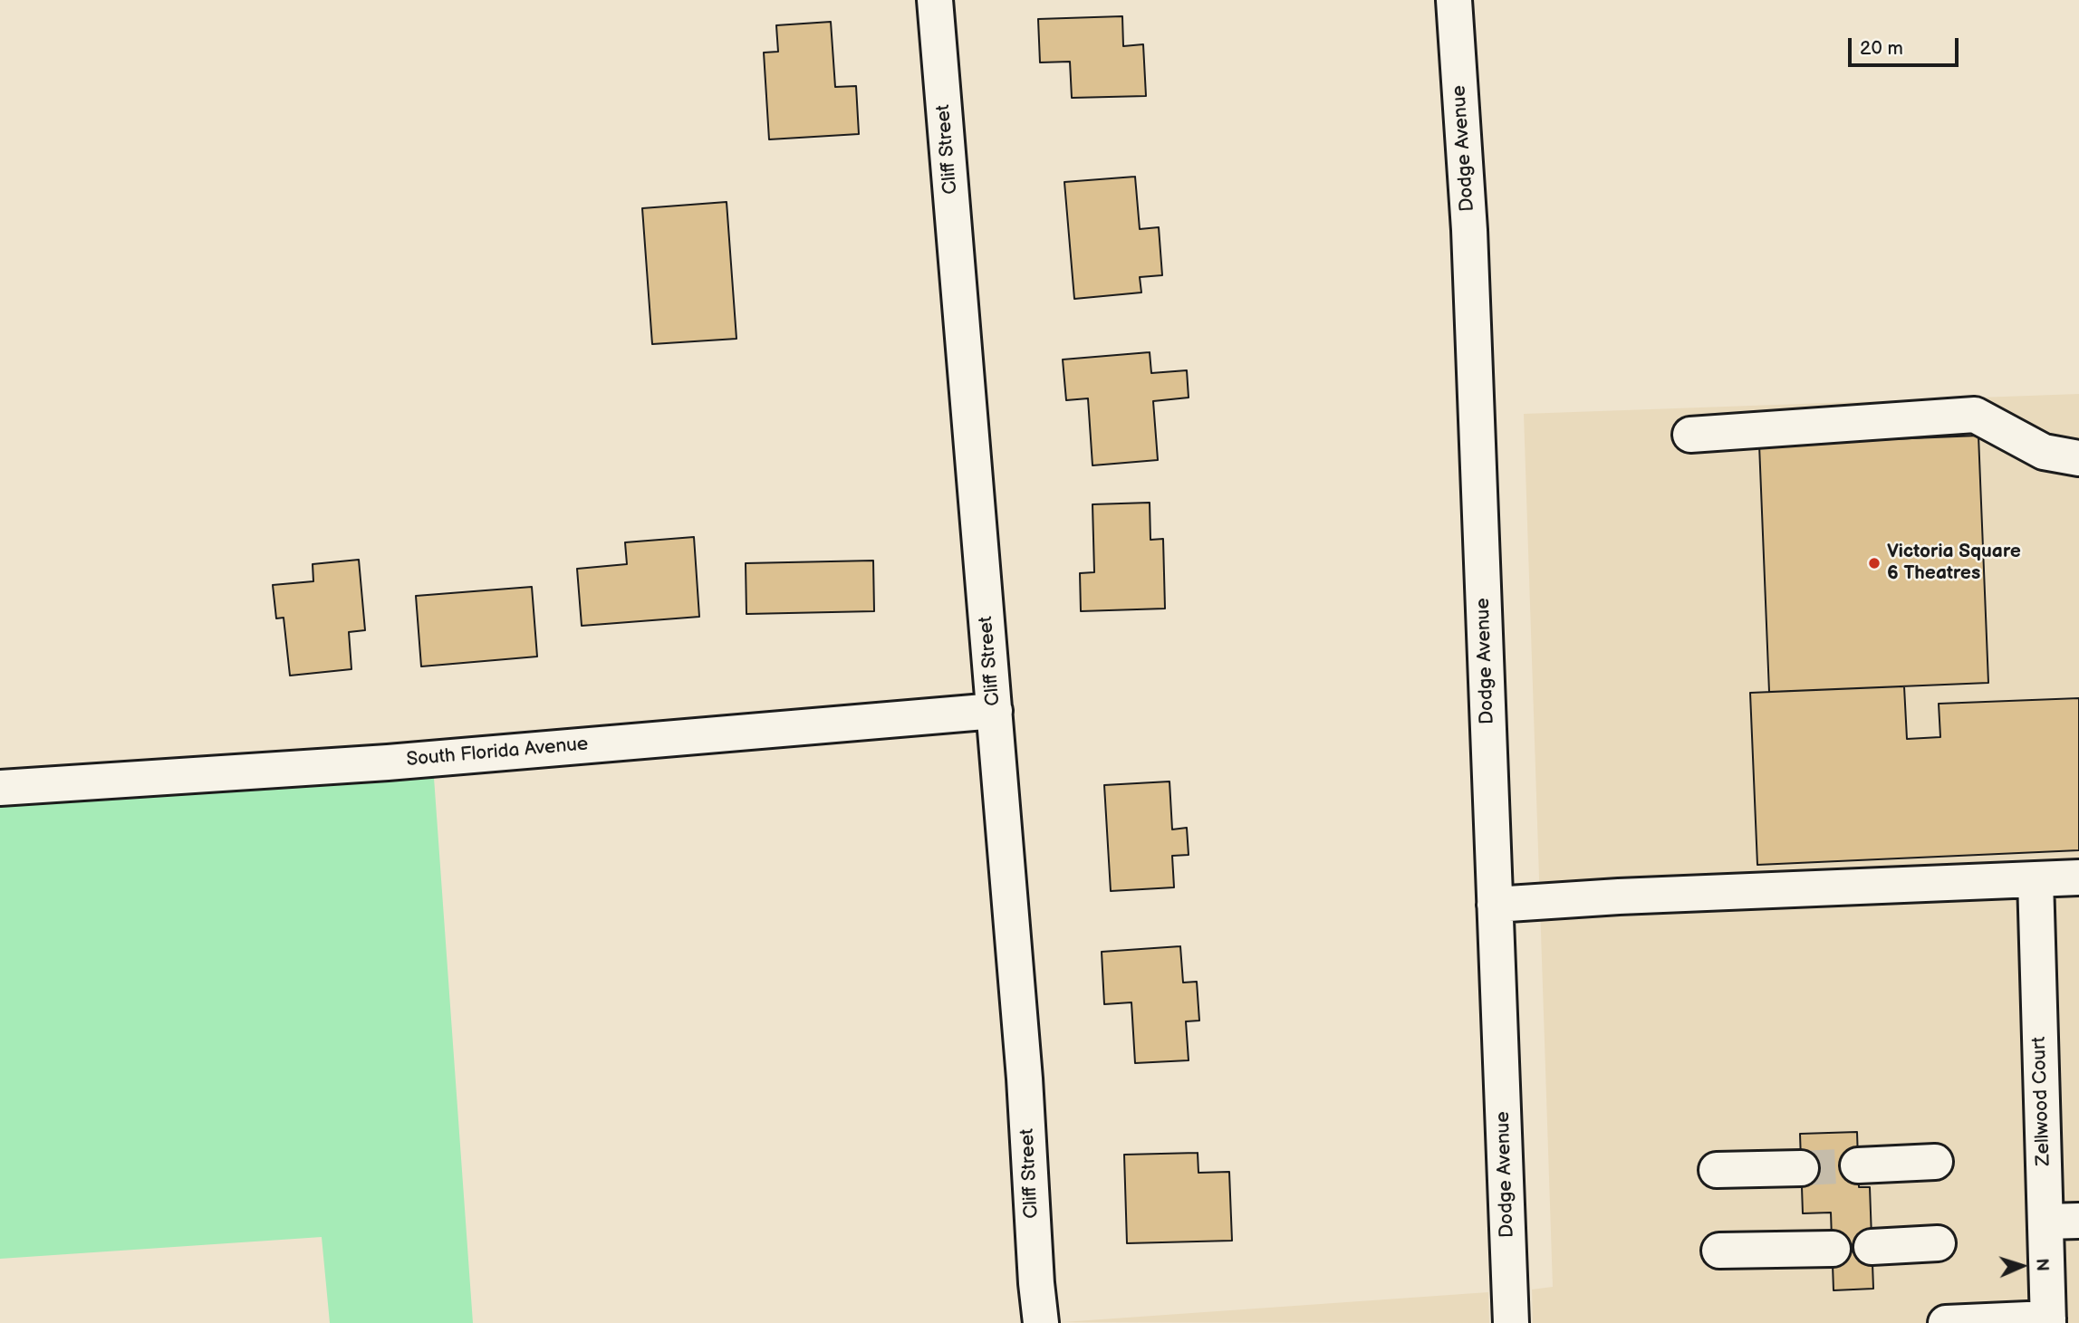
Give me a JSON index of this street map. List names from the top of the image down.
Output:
{
  "streets": {
    "street": [
      "Dodge Avenue",
      "Cliff Street",
      "South Florida Avenue",
      "Zellwood Court"
    ]
  },
  "crossings": [
    ["Cliff Street", "South Florida Avenue"]
  ],
  "places": ["Victoria Square 6 Theatres"],
  "scale_bar": "20 m",
  "north": "right"
}
